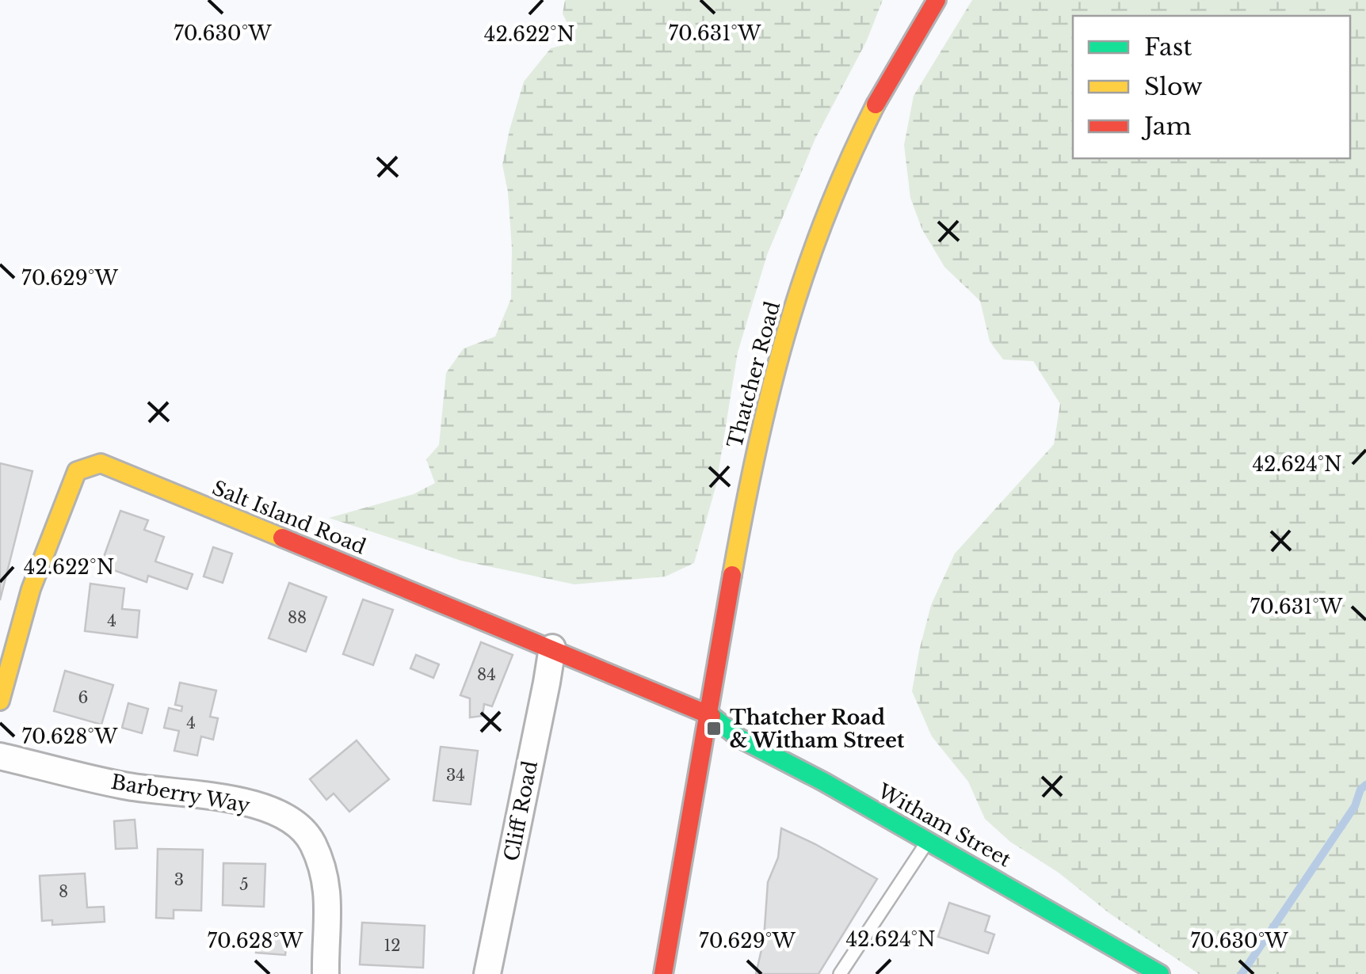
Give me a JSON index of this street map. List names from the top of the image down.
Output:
{
  "streets": {
    "street": [
      "Thatcher Road",
      "Salt Island Road",
      "Barberry Way",
      "Cliff Road",
      "Witham Street"
    ]
  },
  "crossings": [
    ["Thatcher Road", "Salt Island Road"],
    ["Thatcher Road", "Witham Street"],
    ["Salt Island Road", "Cliff Road"],
    ["Salt Island Road", "Witham Street"]
  ],
  "places": {
    "transit": ["Thatcher Road & Witham Street"]
  },
  "house_numbers": [
    "88",
    "4",
    "84",
    "6",
    "4",
    "34",
    "3",
    "5",
    "8",
    "12"
  ],
  "legend": ["Fast", "Slow", "Jam"],
  "coordinates": [
    "70.631°W",
    "70.630°W",
    "42.622°N",
    "70.629°W",
    "42.624°N",
    "70.628°W"
  ]
}
